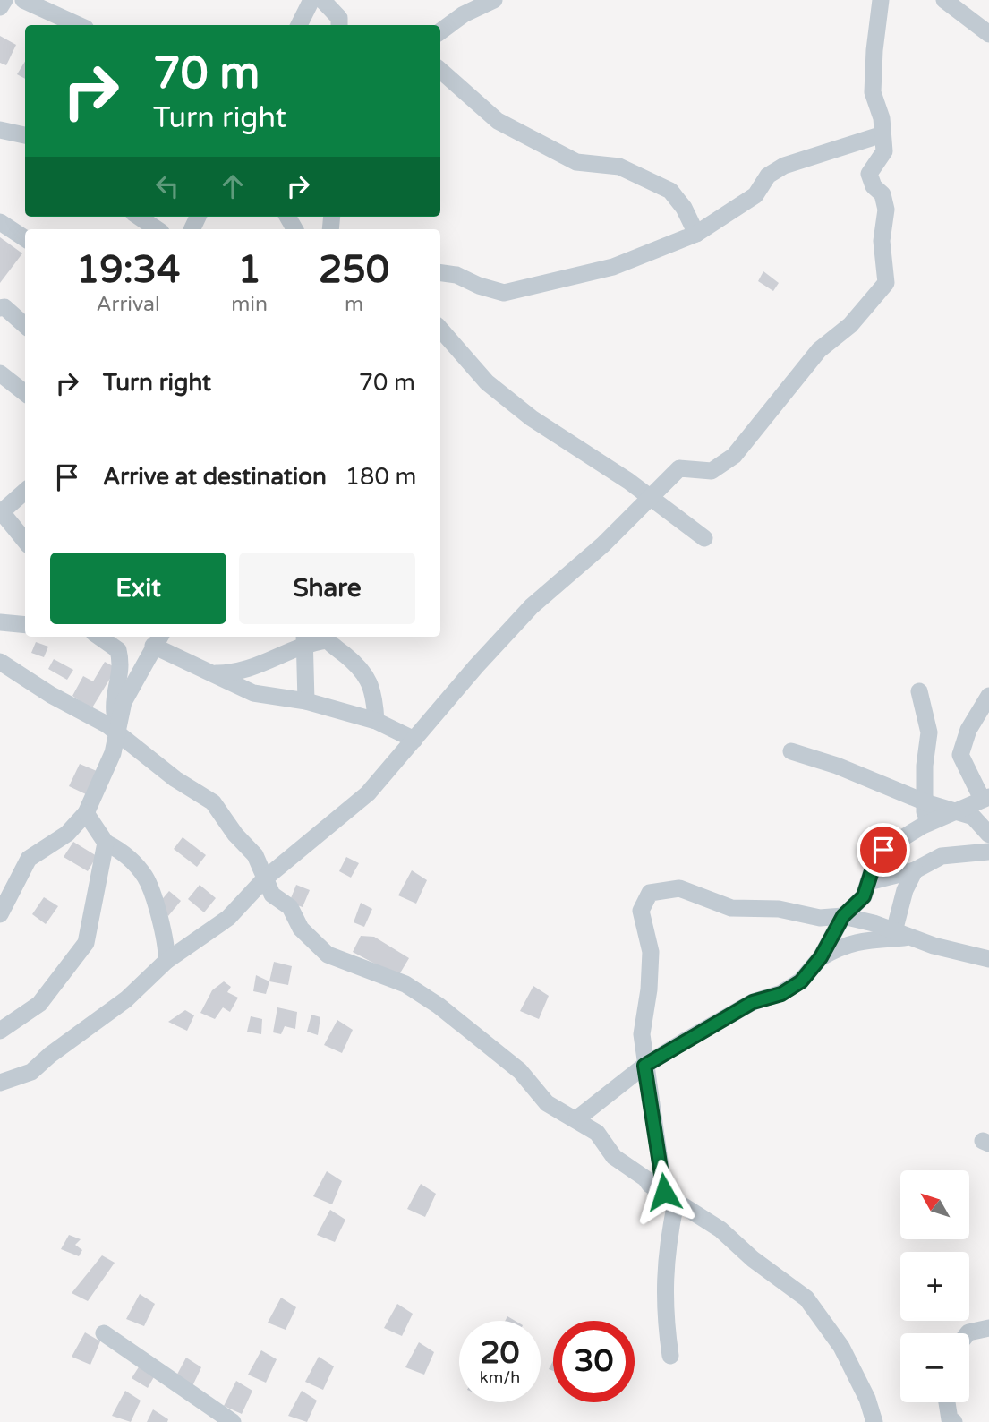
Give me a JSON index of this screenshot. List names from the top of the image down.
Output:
{
  "north": "top left",
  "page": {
    "turn": ["70 m", "Turn right"],
    "eta": [
      "19:34",
      "Arrival",
      "1",
      "min",
      "250",
      "m"
    ],
    "list": [
      {
        "name": "Turn right",
        "value": "70 m"
      },
      {
        "name": "Arrive at destination",
        "value": "180 m"
      }
    ],
    "buttons": ["Exit", "Share"],
    "map_buttons": ["+", "−"],
    "speed": "20 km/h",
    "limit": "30"
  }
}
